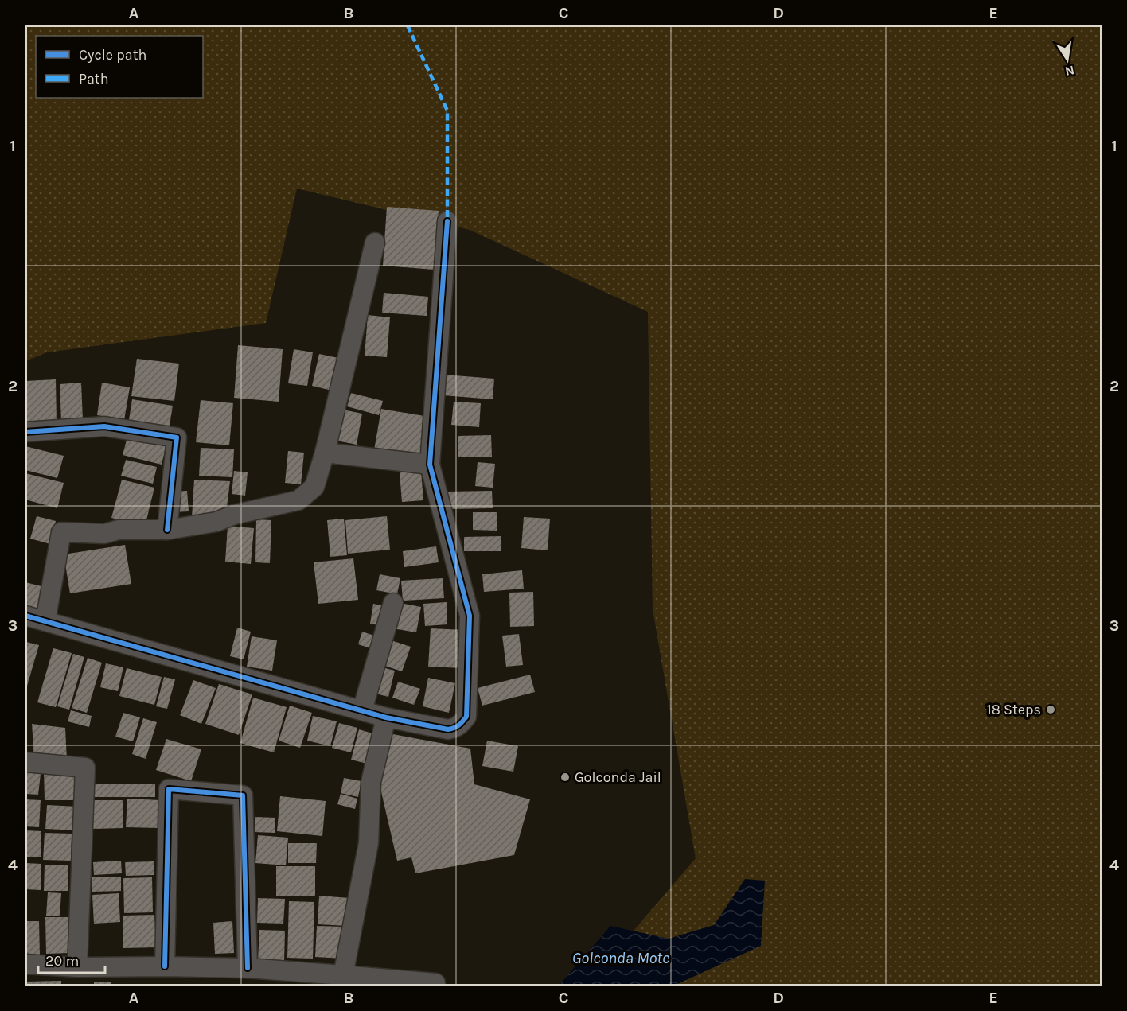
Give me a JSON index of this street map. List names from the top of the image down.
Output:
{
  "water": ["Golconda Mote"],
  "places": ["18 Steps", "Golconda Jail"],
  "legend": ["Cycle path", "Path"],
  "scale_bar": "20 m",
  "north": "bottom",
  "grid": {
    "columns": [
      "A",
      "B",
      "C",
      "D",
      "E"
    ],
    "rows": [
      "1",
      "2",
      "3",
      "4"
    ]
  }
}
